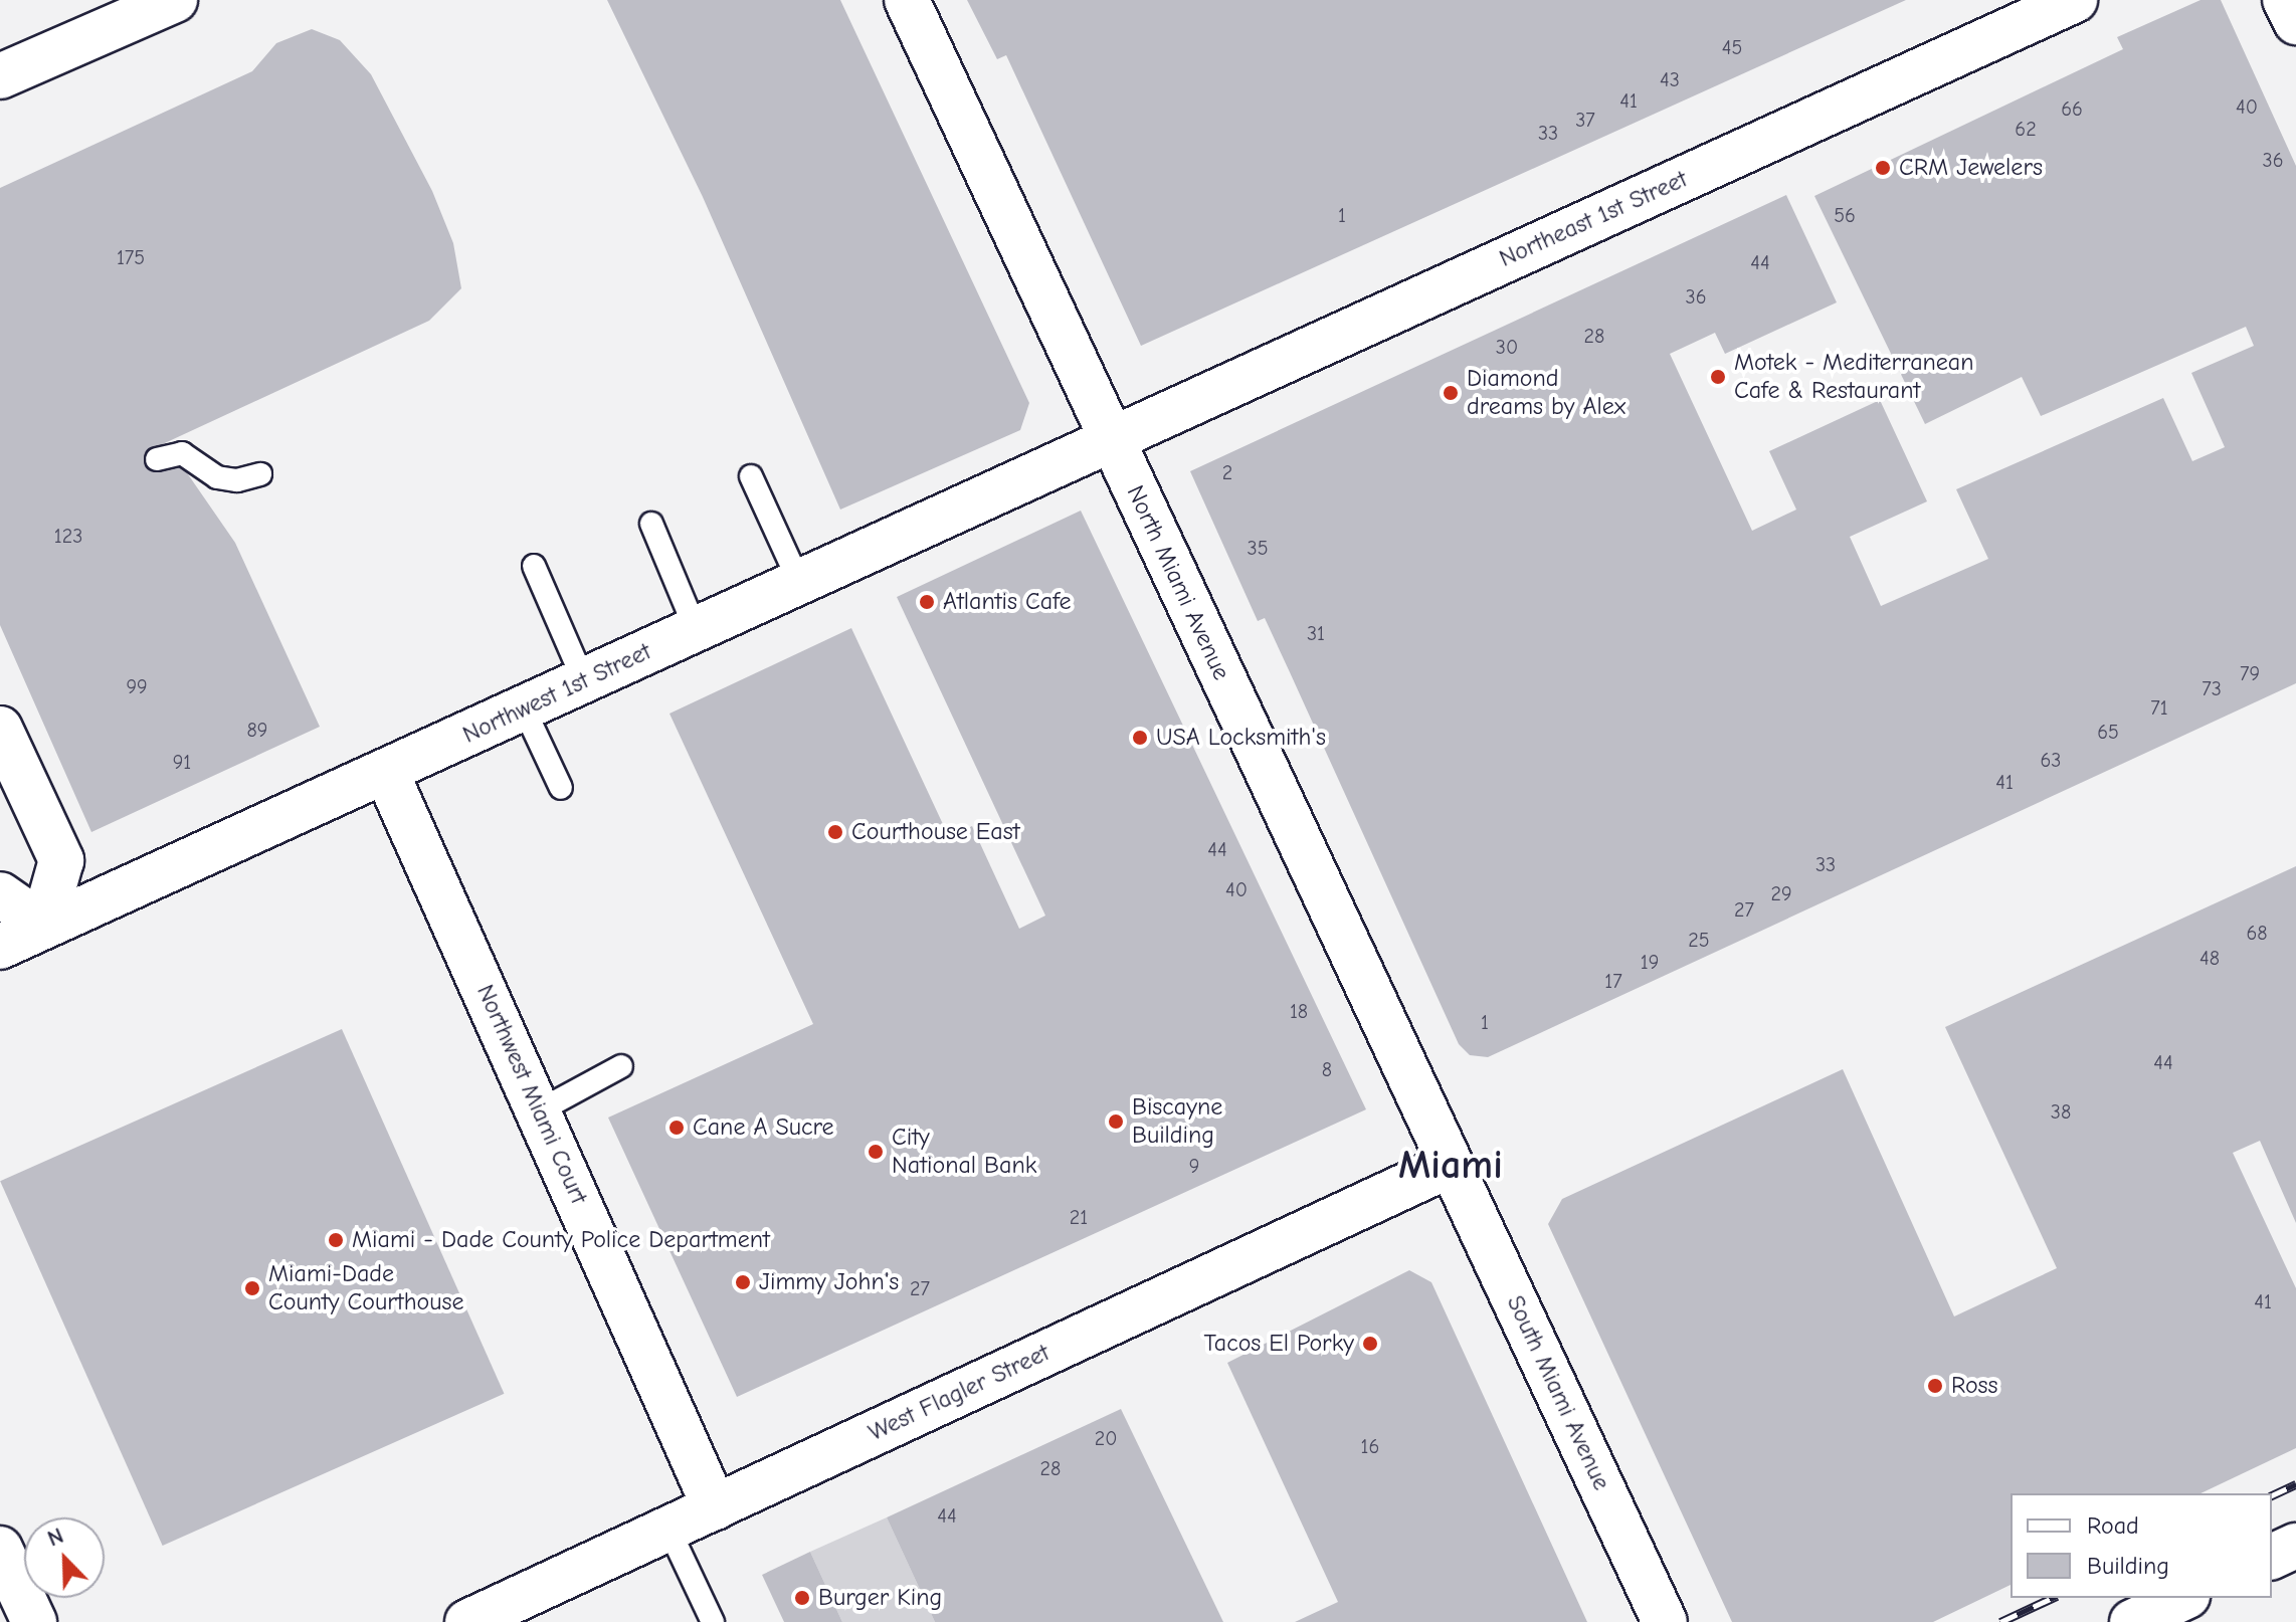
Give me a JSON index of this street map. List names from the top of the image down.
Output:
{
  "streets": {
    "main road": [
      "Northeast 1st Street",
      "North Miami Avenue",
      "Northwest 1st Street",
      "Northwest Miami Court",
      "West Flagler Street",
      "South Miami Avenue"
    ]
  },
  "crossings": [
    ["Northeast 1st Street", "North Miami Avenue"],
    ["Northeast 1st Street", "Northwest 1st Street"],
    ["North Miami Avenue", "Northwest 1st Street"],
    ["North Miami Avenue", "West Flagler Street"],
    ["North Miami Avenue", "South Miami Avenue"],
    ["Northwest 1st Street", "Northwest Miami Court"],
    ["Northwest Miami Court", "West Flagler Street"],
    ["West Flagler Street", "South Miami Avenue"]
  ],
  "districts": ["Miami"],
  "places": [
    "CRM Jewelers",
    "Motek - Mediterranean Cafe & Restaurant",
    "Diamond dreams by Alex",
    "Atlantis Cafe",
    "USA Locksmith's",
    "Courthouse East",
    "Biscayne Building",
    "Cane A Sucre",
    "City National Bank",
    "Miami - Dade County Police Department",
    "Jimmy John's",
    "Miami-Dade County Courthouse",
    "Tacos El Porky",
    "Ross",
    "Burger King"
  ],
  "house_numbers": [
    "45",
    "43",
    "41",
    "40",
    "66",
    "37",
    "62",
    "33",
    "36",
    "1",
    "56",
    "175",
    "44",
    "36",
    "28",
    "30",
    "2",
    "123",
    "35",
    "31",
    "79",
    "99",
    "73",
    "71",
    "89",
    "65",
    "63",
    "91",
    "41",
    "44",
    "33",
    "40",
    "29",
    "27",
    "68",
    "25",
    "48",
    "19",
    "17",
    "18",
    "1",
    "44",
    "8",
    "38",
    "9",
    "21",
    "27",
    "41",
    "20",
    "16",
    "28",
    "44"
  ],
  "legend": ["Road", "Building"],
  "north": "top left"
}
